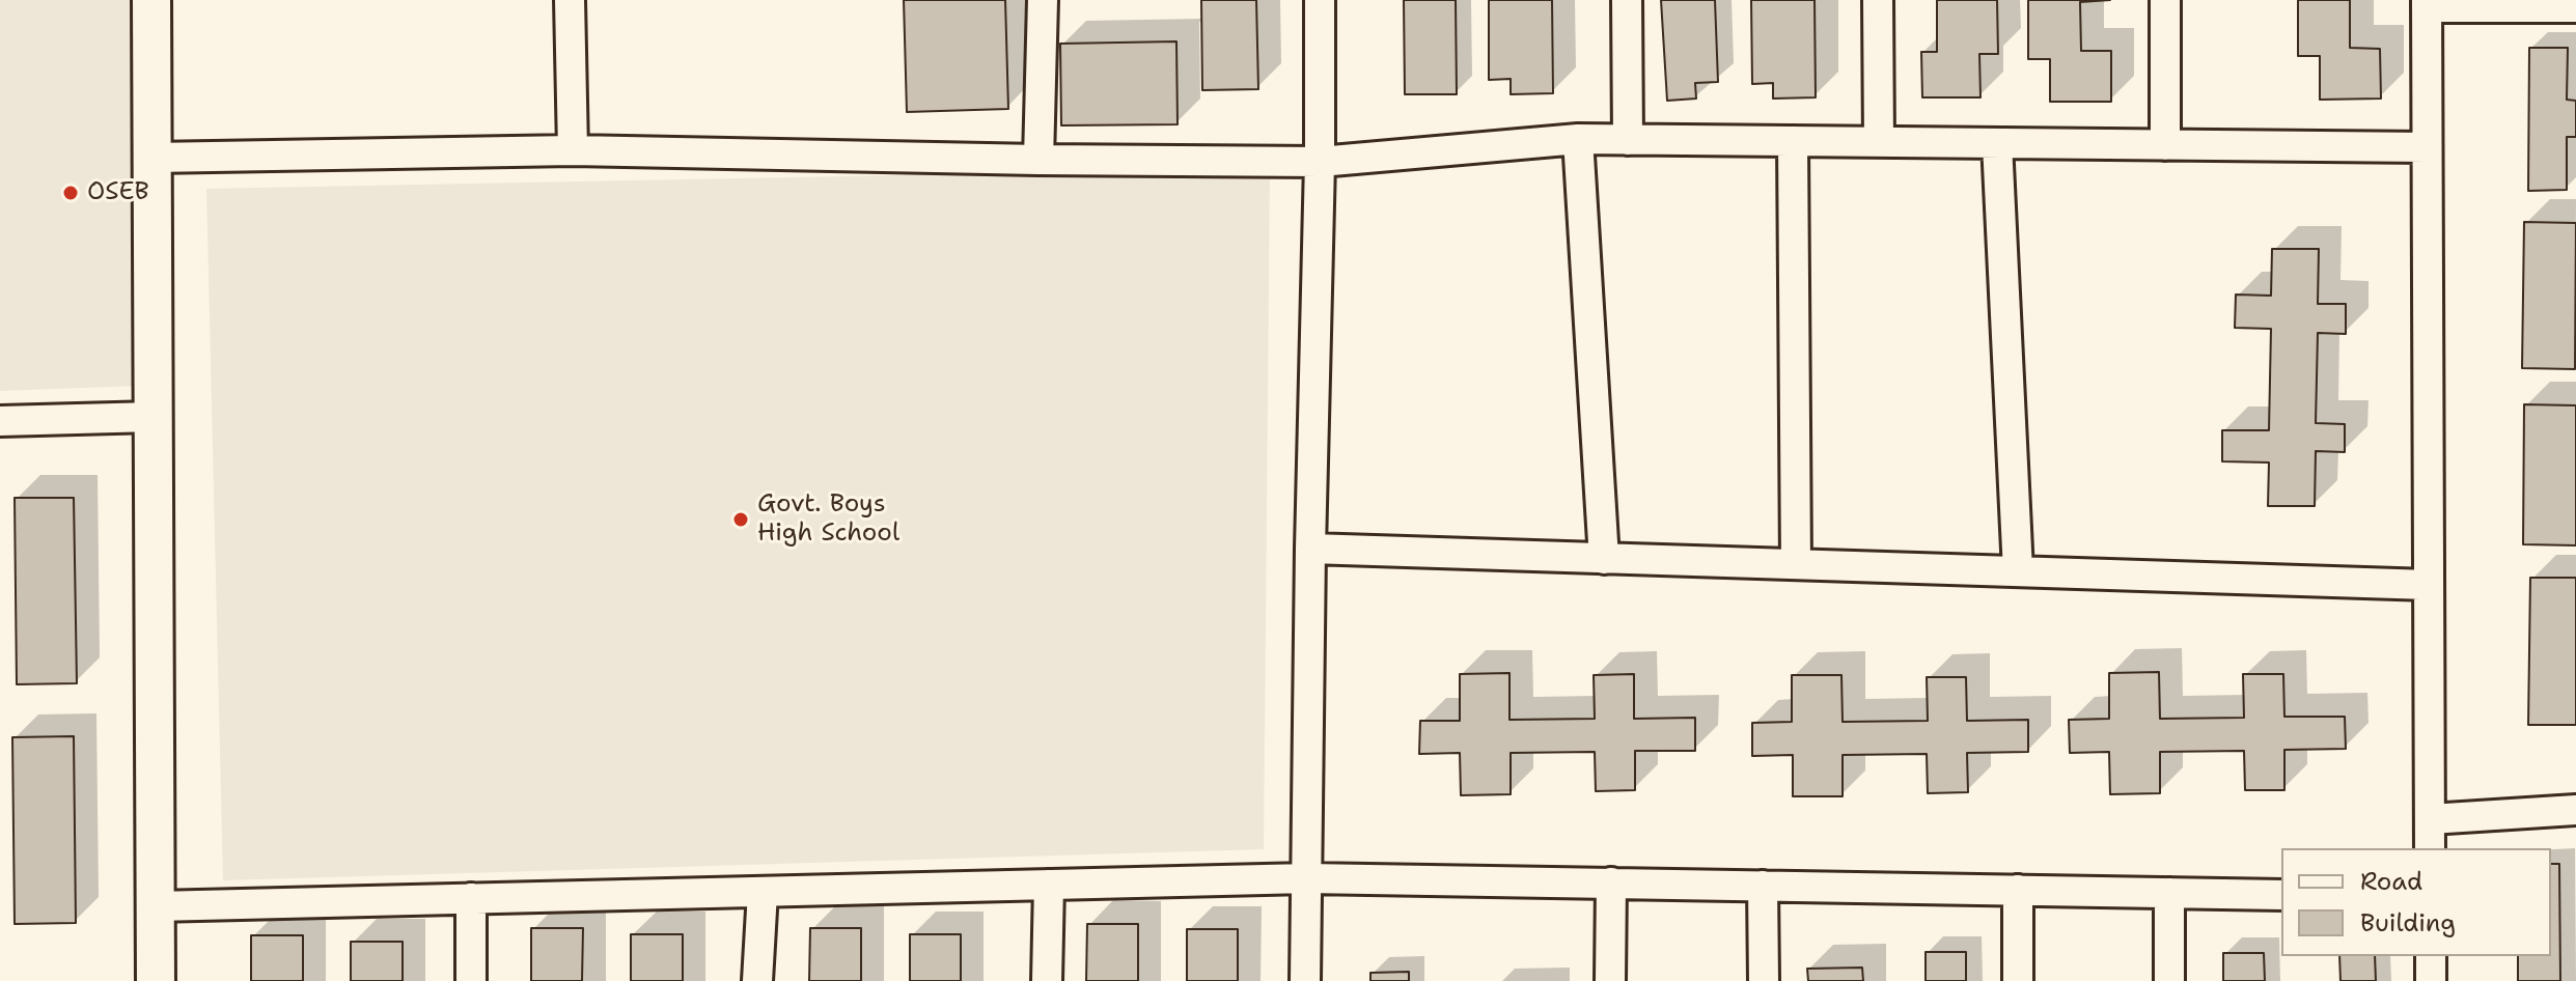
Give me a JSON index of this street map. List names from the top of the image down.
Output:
{
  "places": ["OSEB", "Govt. Boys High School"],
  "legend": ["Road", "Building"]
}
